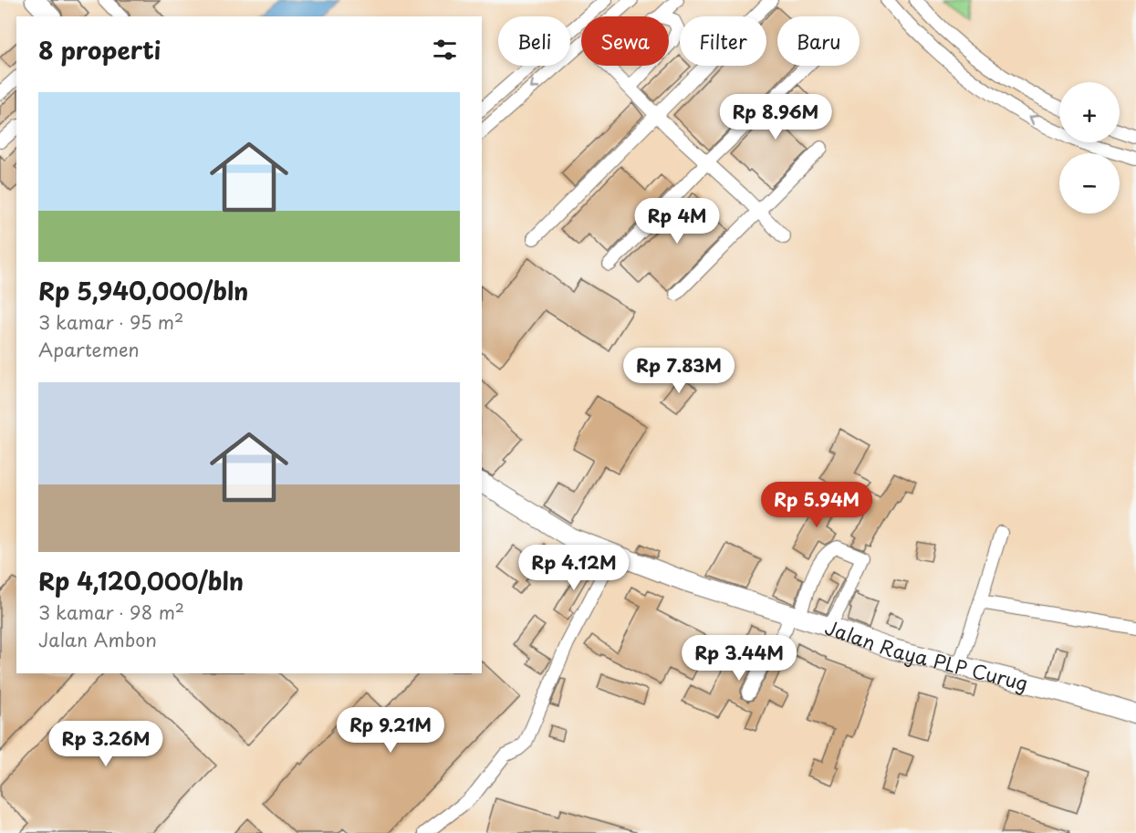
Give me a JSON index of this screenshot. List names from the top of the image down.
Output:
{
  "streets": {
    "main road": ["Jalan Raya PLP Curug"]
  },
  "page": {
    "chip": [
      "Beli",
      "Sewa",
      "Filter",
      "Baru"
    ],
    "heading": "8 properti",
    "map_buttons": ["+", "−"],
    "list": [
      {
        "name": "Rp 5,940,000/bln",
        "note": "3 kamar · 95 m² · Apartemen"
      },
      {
        "name": "Rp 4,120,000/bln",
        "note": "3 kamar · 98 m² · Jalan Ambon"
      }
    ],
    "price": [
      "Rp 8.96M",
      "Rp 4M",
      "Rp 7.83M",
      "Rp 5.94M",
      "Rp 4.12M",
      "Rp 3.44M",
      "Rp 9.21M",
      "Rp 3.26M"
    ]
  }
}
